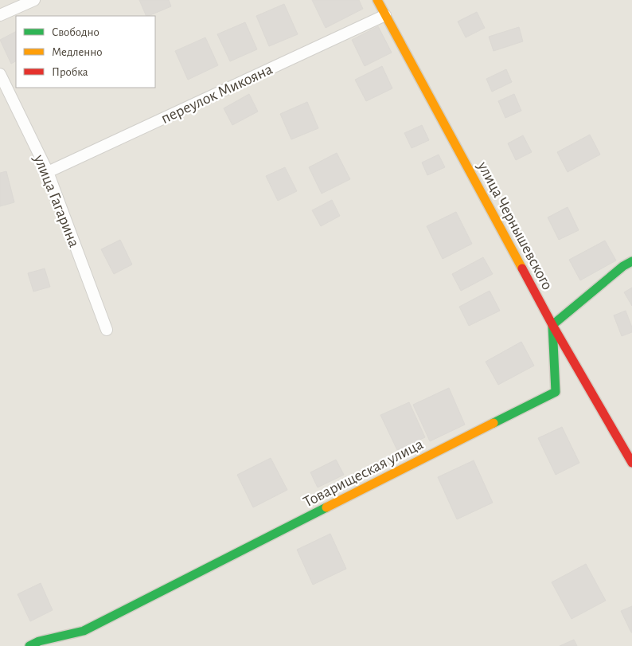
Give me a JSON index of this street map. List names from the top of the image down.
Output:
{
  "streets": {
    "street": [
      "переулок Микояна",
      "улица Гагарина",
      "улица Чернышевского",
      "Товарищеская улица"
    ]
  },
  "crossings": [
    ["переулок Микояна", "улица Гагарина"],
    ["переулок Микояна", "улица Чернышевского"],
    ["улица Чернышевского", "Товарищеская улица"]
  ],
  "legend": ["Свободно", "Медленно", "Пробка"]
}
